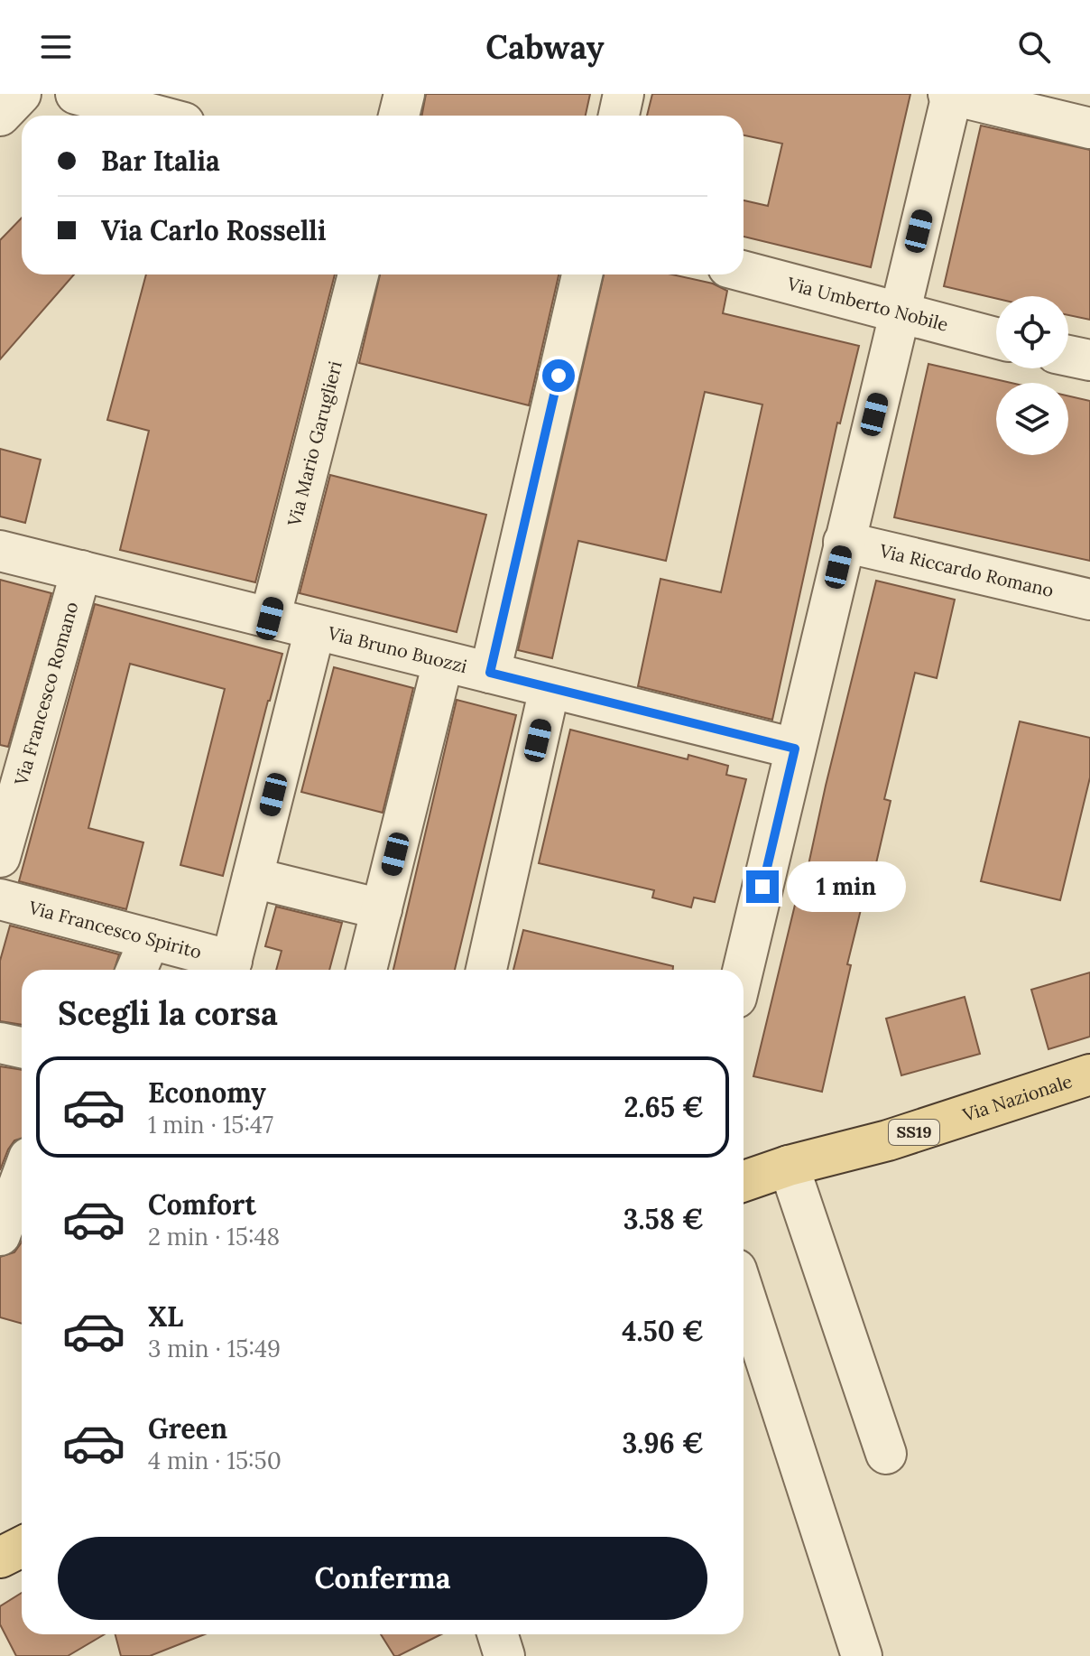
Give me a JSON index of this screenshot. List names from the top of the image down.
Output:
{
  "streets": {
    "main road": ["Via Nazionale", "SS19"],
    "street": [
      "Via Umberto Nobile",
      "Via Mario Garuglieri",
      "Via Riccardo Romano",
      "Via Bruno Buozzi",
      "Via Francesco Romano",
      "Via Francesco Spirito"
    ]
  },
  "crossings": [
    ["Via Mario Garuglieri", "Via Bruno Buozzi"],
    ["Via Bruno Buozzi", "Via Francesco Romano"]
  ],
  "page": {
    "header": "Cabway",
    "banner": ["Bar Italia", "Via Carlo Rosselli"],
    "bubble": "1 min",
    "heading": "Scegli la corsa",
    "list": [
      {
        "name": "Economy",
        "note": "1 min · 15:47",
        "value": "2.65 €"
      },
      {
        "name": "Comfort",
        "note": "2 min · 15:48",
        "value": "3.58 €"
      },
      {
        "name": "XL",
        "note": "3 min · 15:49",
        "value": "4.50 €"
      },
      {
        "name": "Green",
        "note": "4 min · 15:50",
        "value": "3.96 €"
      }
    ],
    "buttons": "Conferma"
  }
}
